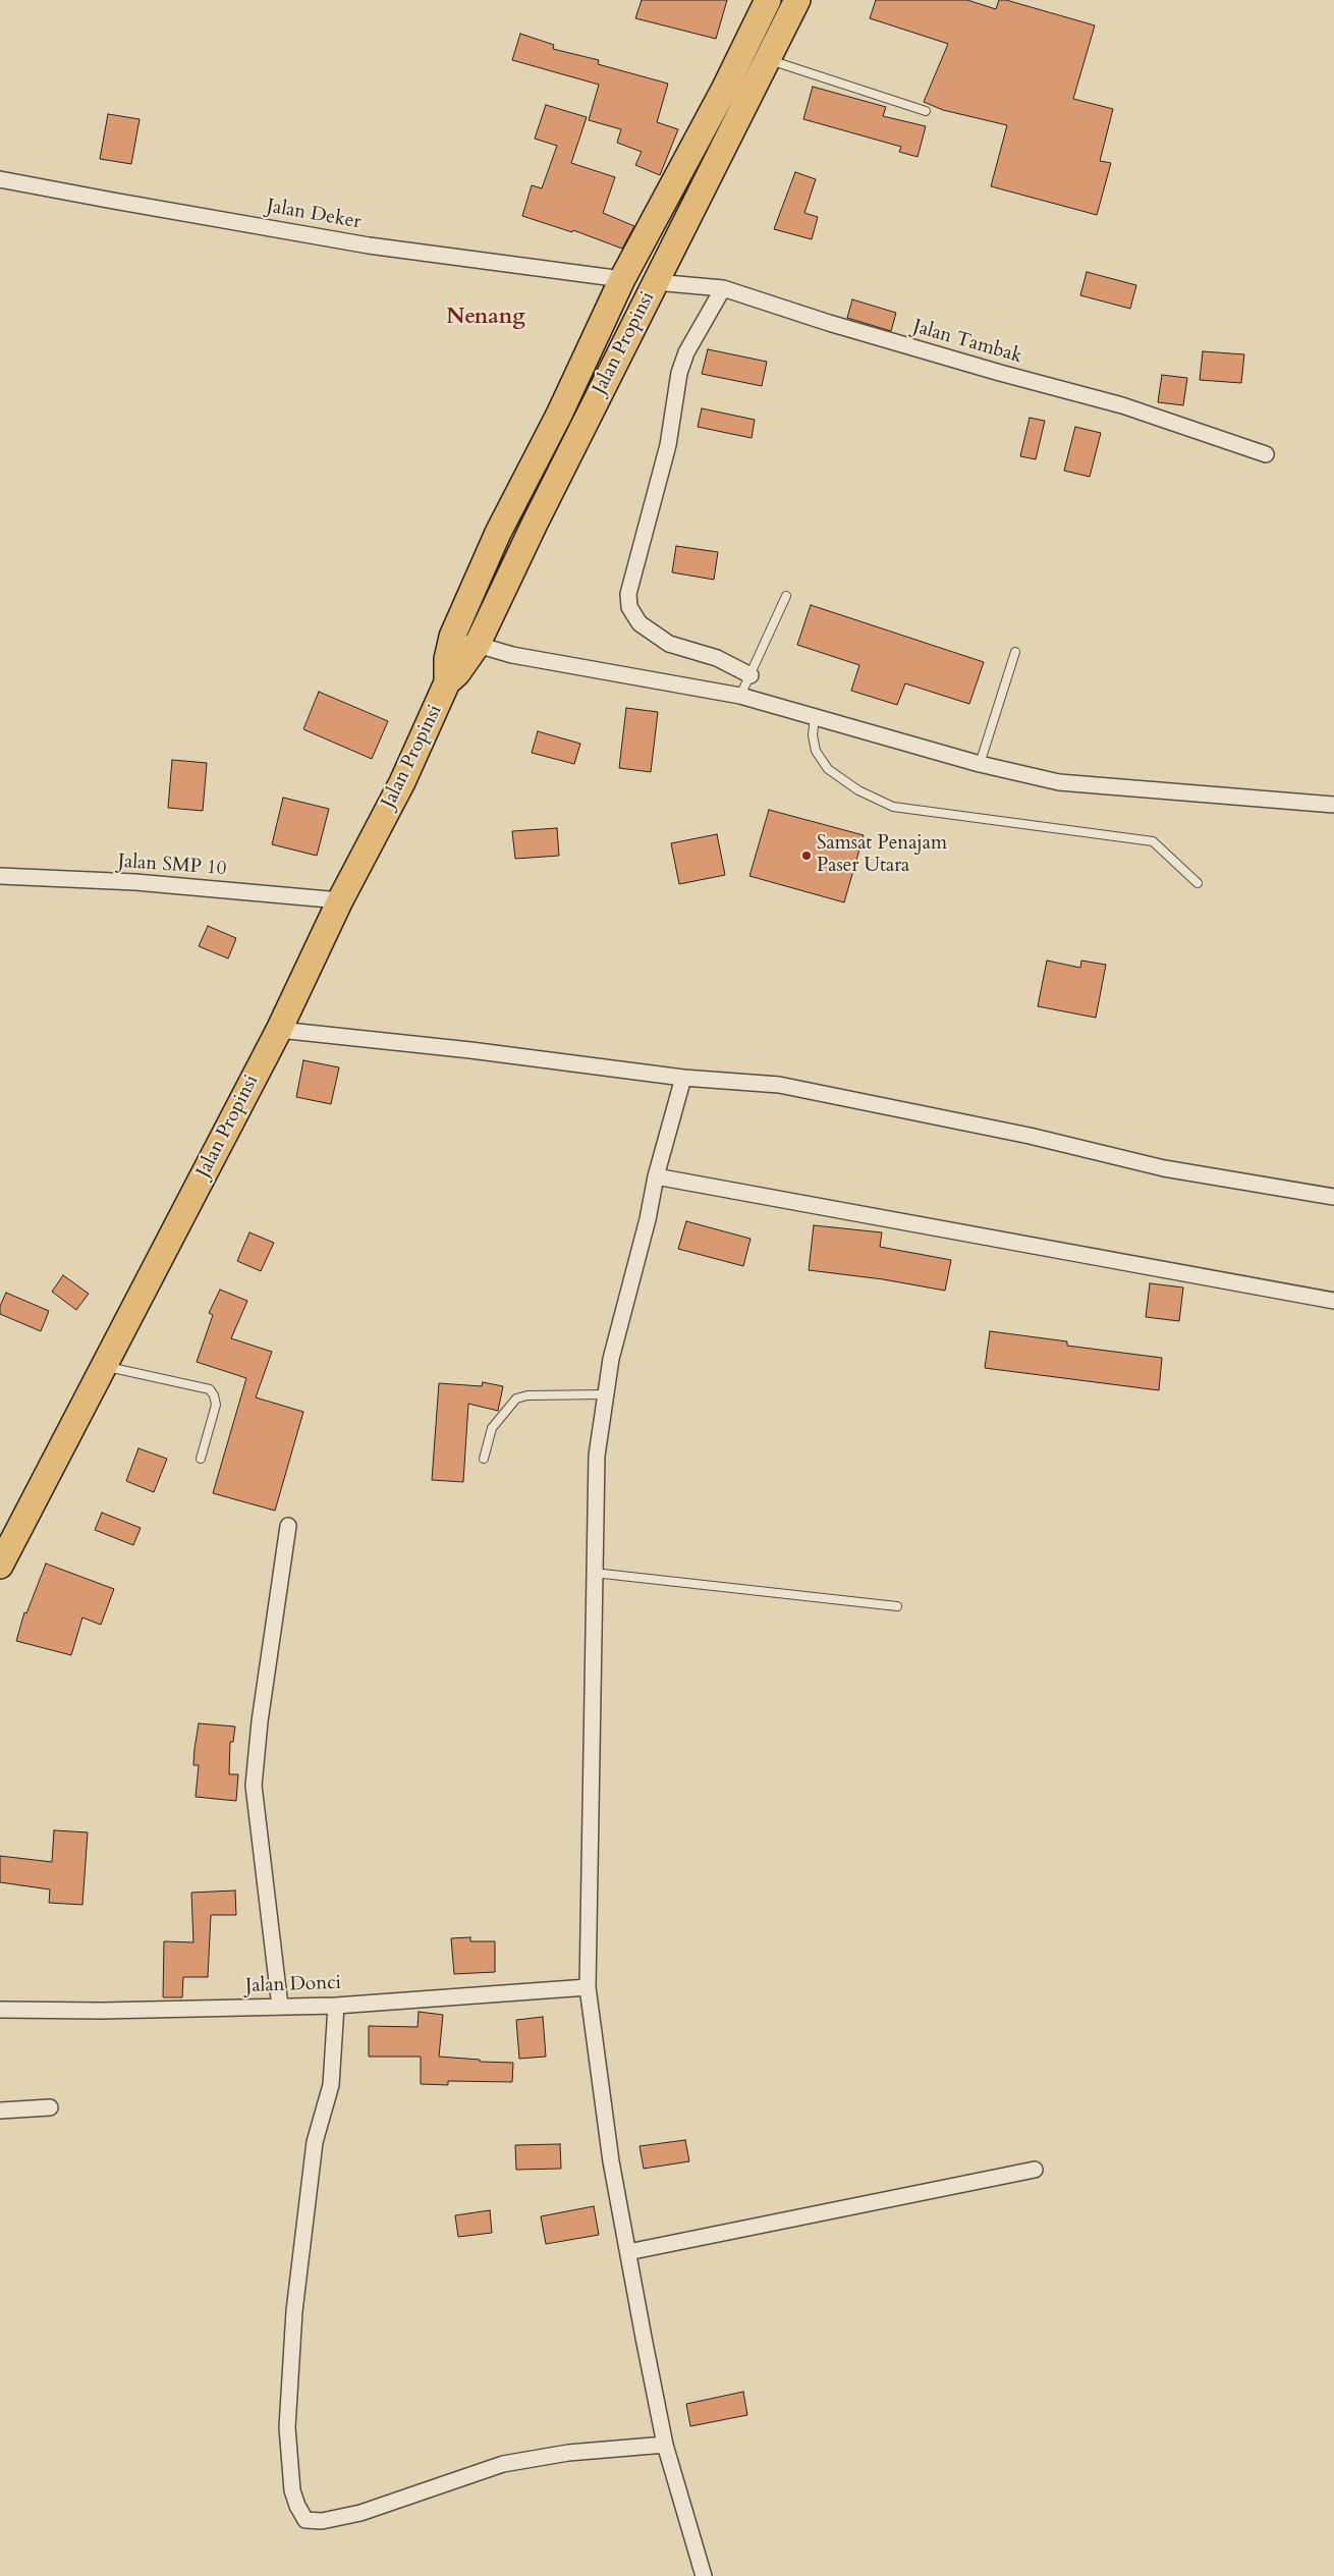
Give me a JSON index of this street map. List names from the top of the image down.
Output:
{
  "streets": {
    "highway": ["Jalan Propinsi"],
    "street": [
      "Jalan Deker",
      "Jalan Tambak",
      "Jalan SMP 10",
      "Jalan Donci"
    ]
  },
  "crossings": [
    ["Jalan Deker", "Jalan Propinsi"],
    ["Jalan Tambak", "Jalan Propinsi"],
    ["Jalan Propinsi", "Jalan SMP 10"]
  ],
  "districts": ["Nenang"],
  "places": ["Samsat Penajam Paser Utara"]
}
